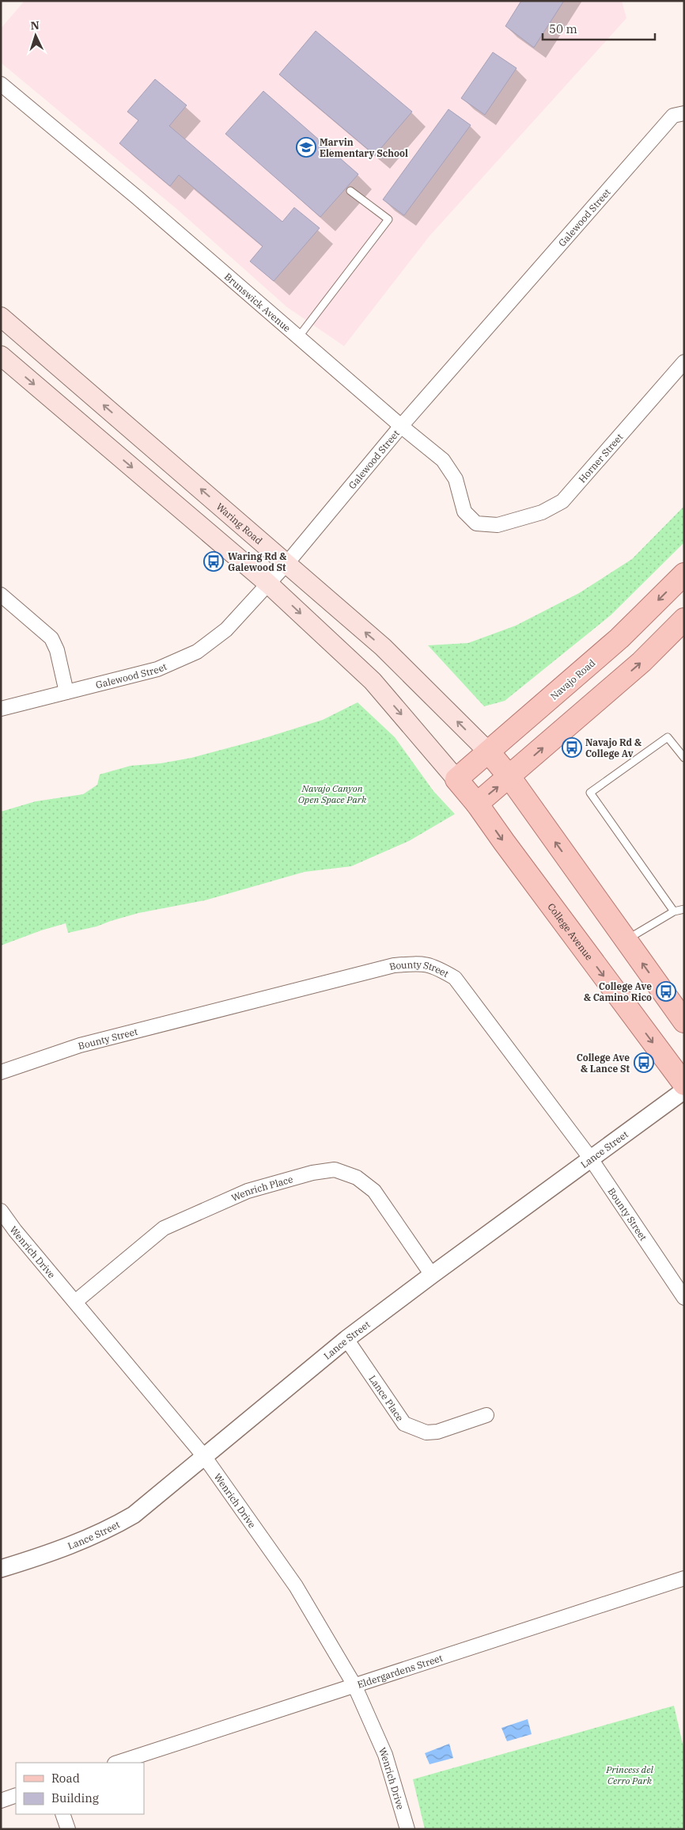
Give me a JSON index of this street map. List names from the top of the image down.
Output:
{
  "streets": {
    "main road": ["Waring Road", "Navajo Road", "College Avenue"],
    "street": [
      "Galewood Street",
      "Brunswick Avenue",
      "Horner Street",
      "Bounty Street",
      "Lance Street",
      "Wenrich Place",
      "Wenrich Drive",
      "Lance Place",
      "Eldergardens Street"
    ]
  },
  "crossings": [
    ["Galewood Street", "Brunswick Avenue"],
    ["Galewood Street", "Waring Road"],
    ["Brunswick Avenue", "Horner Street"],
    ["Waring Road", "Navajo Road"],
    ["Navajo Road", "College Avenue"],
    ["Bounty Street", "Lance Street"],
    ["Lance Street", "Wenrich Place"],
    ["Lance Street", "Wenrich Drive"],
    ["Lance Street", "Lance Place"],
    ["Wenrich Place", "Wenrich Drive"],
    ["Wenrich Drive", "Eldergardens Street"]
  ],
  "parks": ["Navajo Canyon Open Space Park", "Princess del Cerro Park"],
  "places": {
    "school or university": ["Marvin Elementary School"],
    "bus stop": [
      "Waring Rd & Galewood St",
      "Navajo Rd & College Av",
      "College Ave & Camino Rico",
      "College Ave & Lance St"
    ]
  },
  "legend": ["Road", "Building"],
  "scale_bar": "50 m",
  "north": "top"
}
